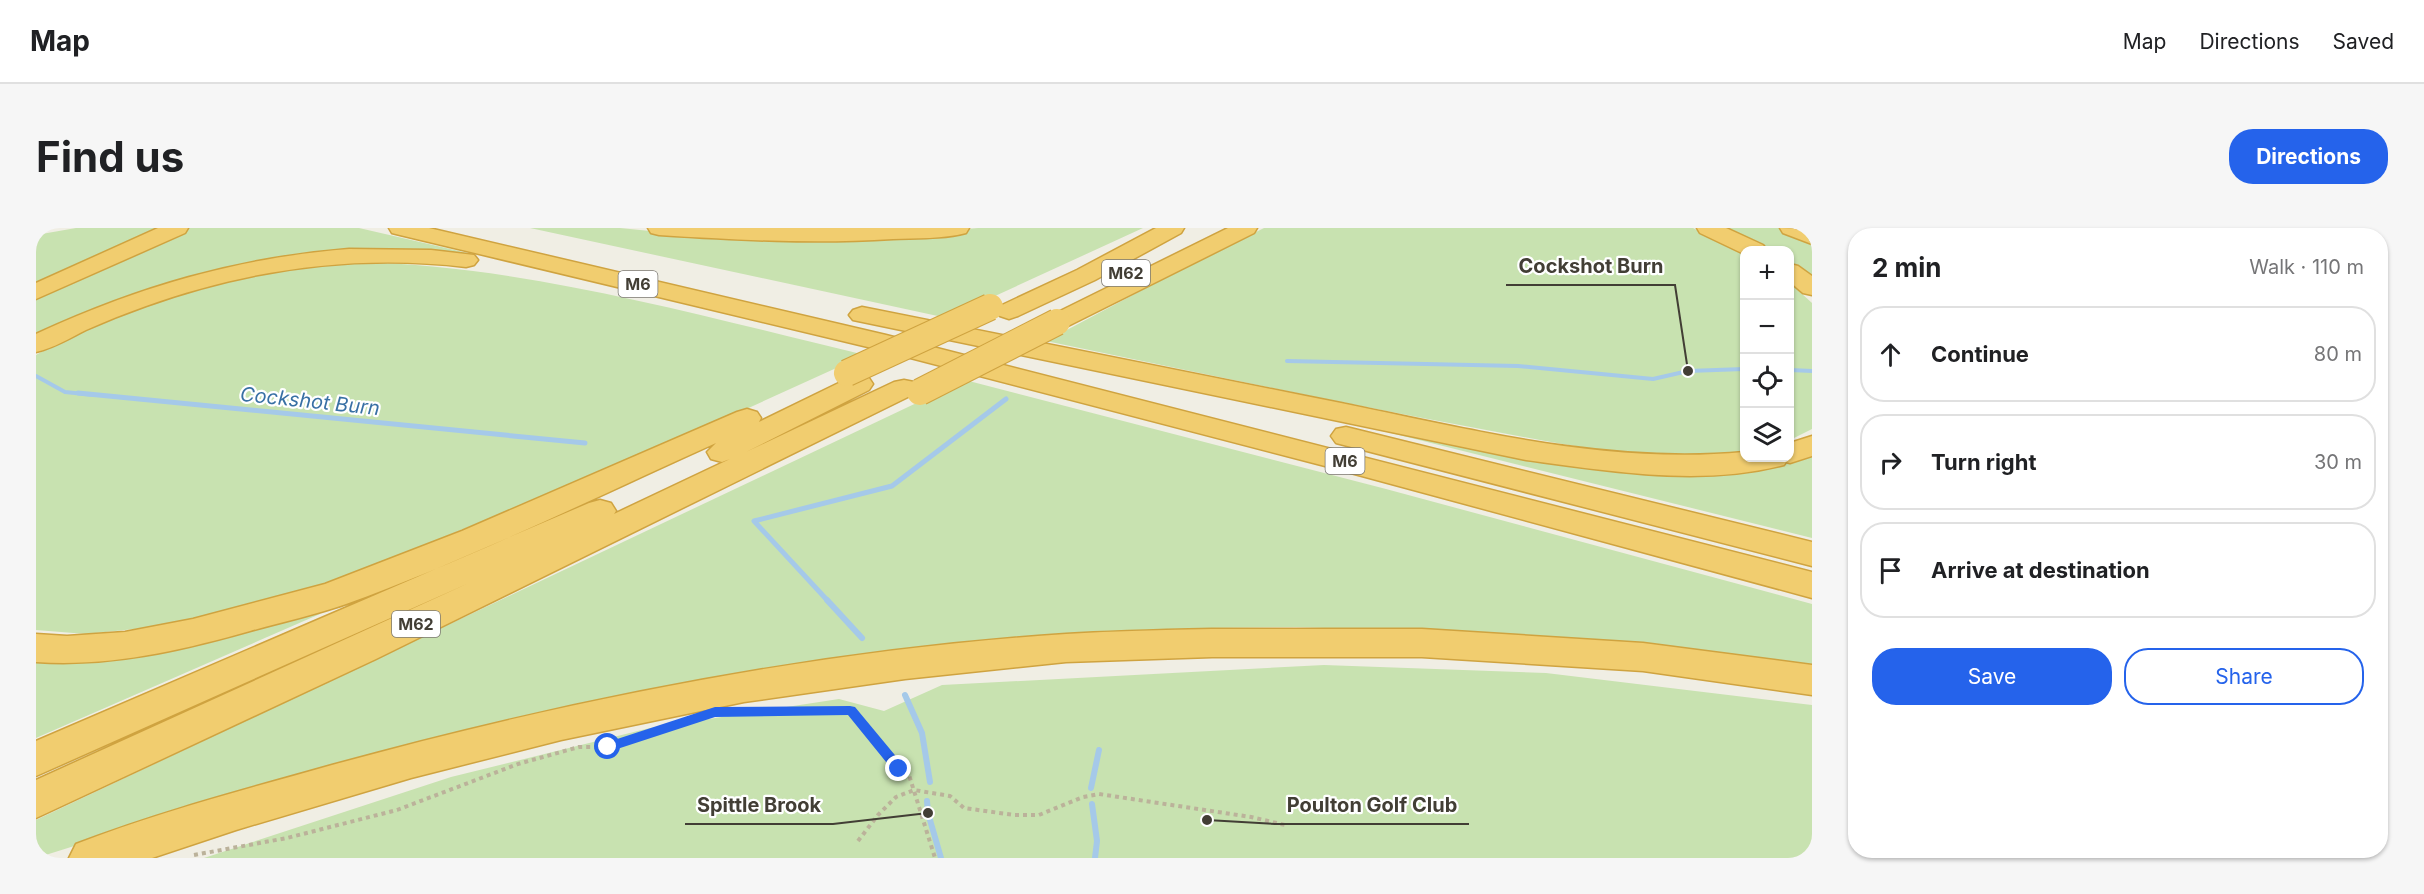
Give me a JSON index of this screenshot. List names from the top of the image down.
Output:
{
  "streets": {
    "highway": ["M62", "M6"]
  },
  "water": ["Cockshot Burn"],
  "places": ["Cockshot Burn", "Spittle Brook", "Poulton Golf Club"],
  "page": {
    "header": "Map",
    "nav": ["Map", "Directions", "Saved"],
    "buttons": [
      "Directions",
      ["Save", "Share"]
    ],
    "title": "Find us",
    "heading": ["2 min", "Walk · 110 m"],
    "map_buttons": ["+", "−"],
    "list": [
      ["Continue", "80 m"],
      ["Turn right", "30 m"],
      "Arrive at destination"
    ]
  }
}
